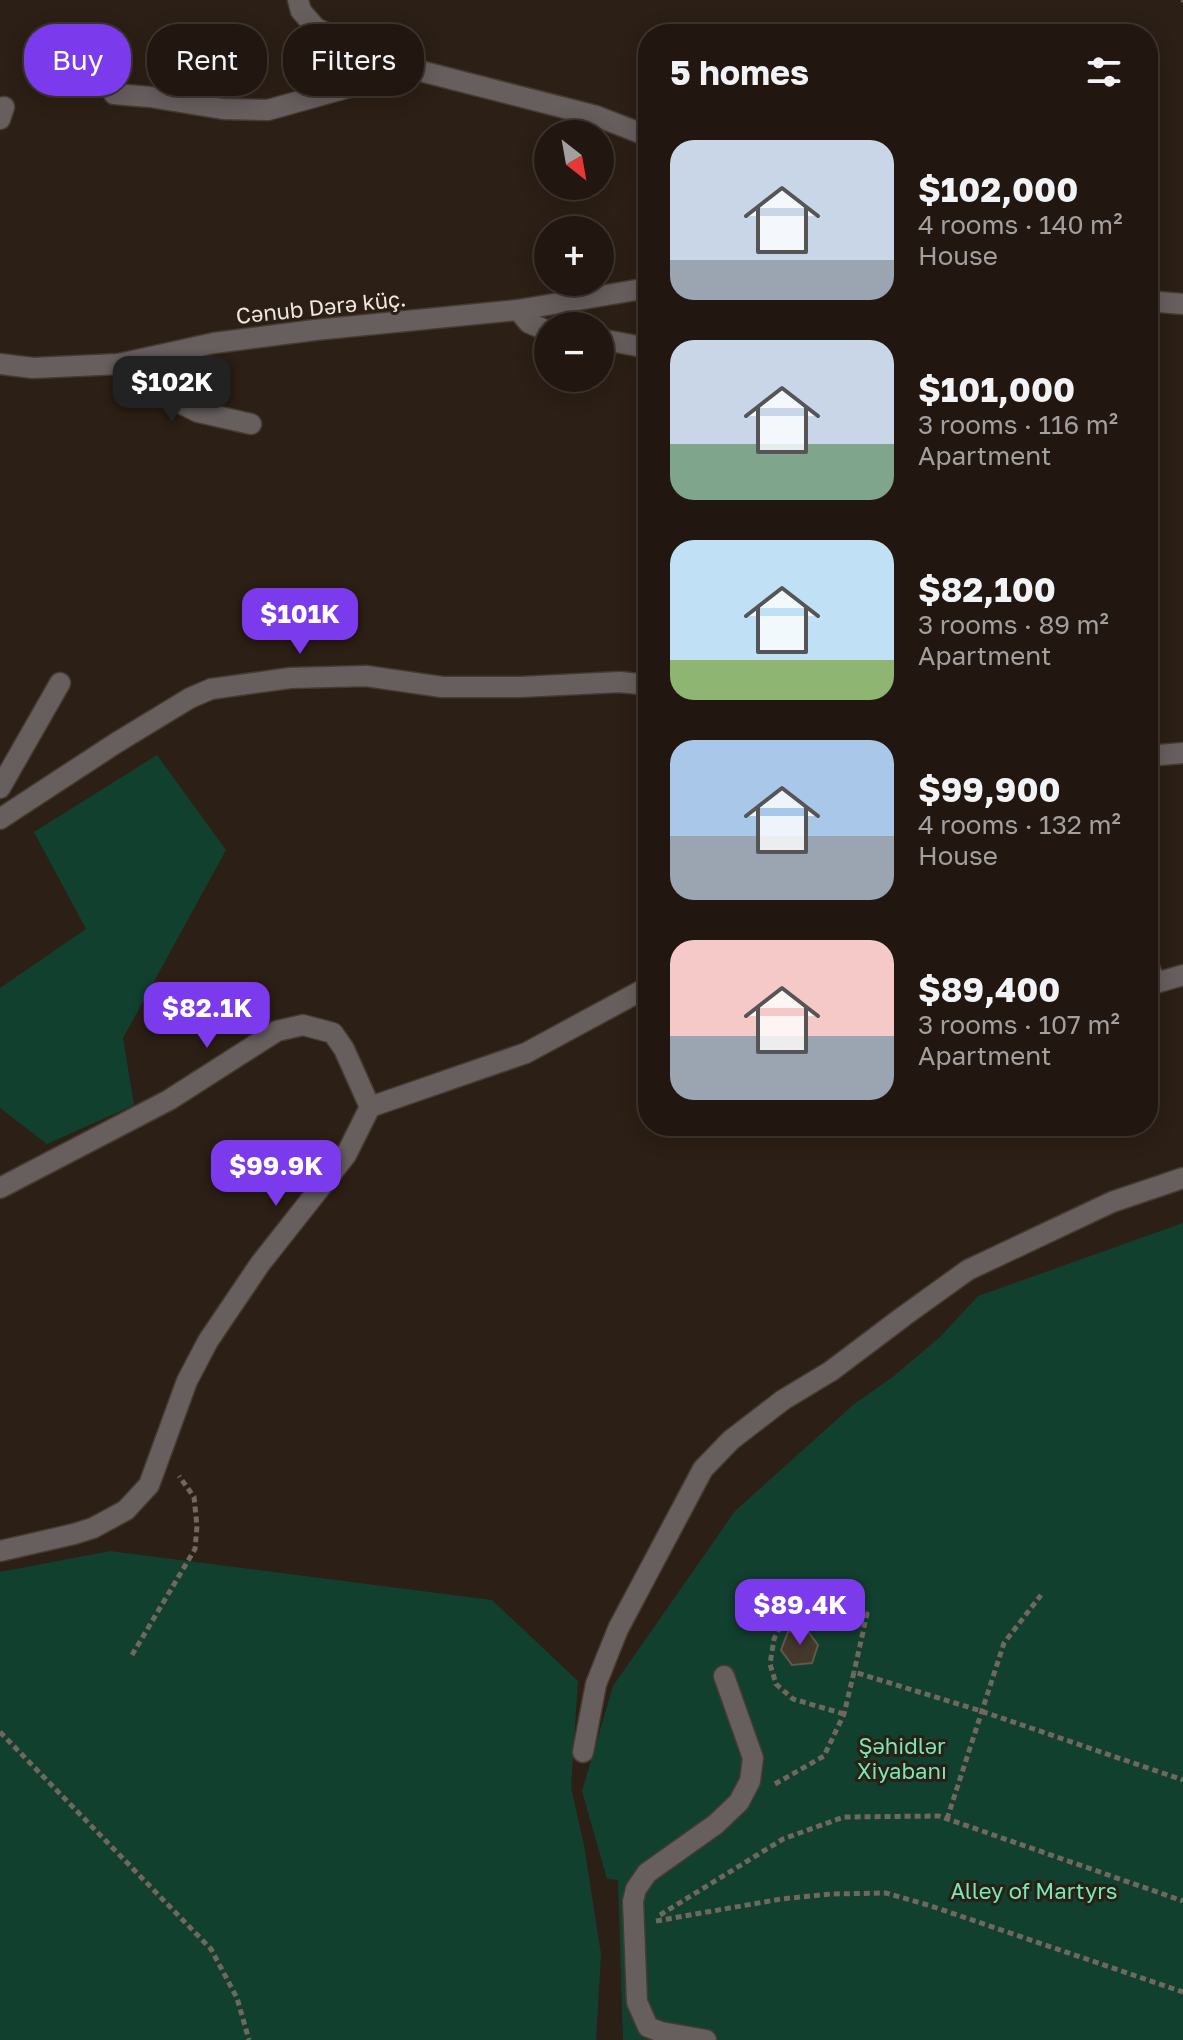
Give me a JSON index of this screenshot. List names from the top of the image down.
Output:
{
  "streets": {
    "street": ["Cənub Dərə küç."]
  },
  "parks": ["Şəhidlər Xiyabanı", "Alley of Martyrs"],
  "north": "bottom right",
  "page": {
    "chip": ["Buy", "Rent", "Filters"],
    "heading": "5 homes",
    "map_buttons": ["+", "−"],
    "list": [
      {
        "name": "$102,000",
        "note": "4 rooms · 140 m² · House"
      },
      {
        "name": "$101,000",
        "note": "3 rooms · 116 m² · Apartment"
      },
      {
        "name": "$82,100",
        "note": "3 rooms · 89 m² · Apartment"
      },
      {
        "name": "$99,900",
        "note": "4 rooms · 132 m² · House"
      },
      {
        "name": "$89,400",
        "note": "3 rooms · 107 m² · Apartment"
      }
    ],
    "price": [
      "$102K",
      "$101K",
      "$82.1K",
      "$99.9K",
      "$89.4K"
    ]
  }
}
